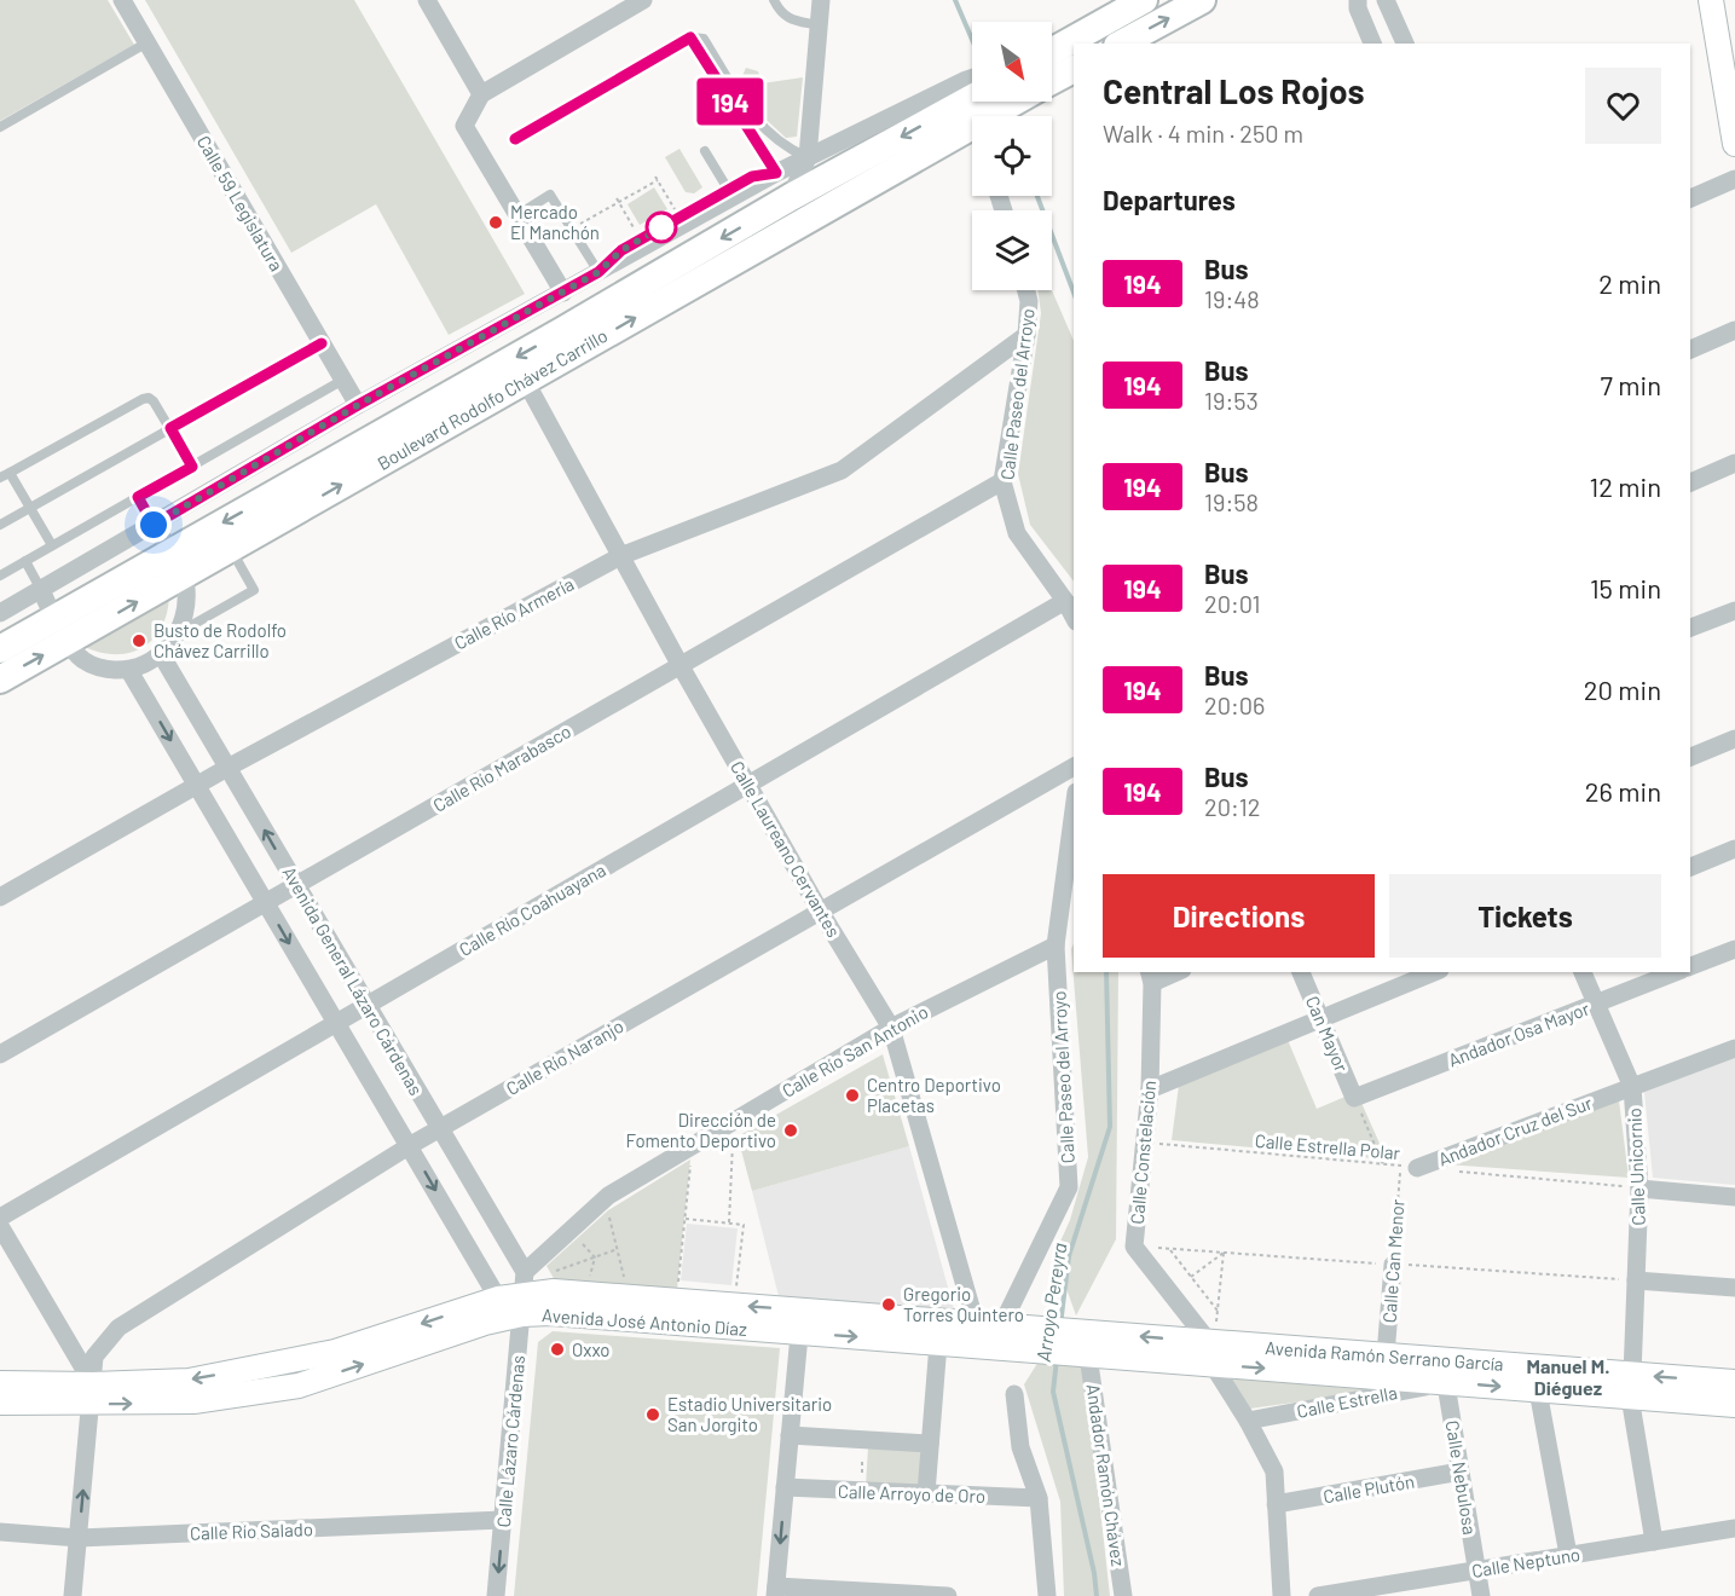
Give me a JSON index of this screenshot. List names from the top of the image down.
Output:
{
  "streets": {
    "main road": ["Boulevard Rodolfo Chávez Carrillo"],
    "street": [
      "Calle 59 Legislatura",
      "Calle Paseo del Arroyo",
      "Calle Río Armería",
      "Calle Río Marabasco",
      "Calle Laureano Cervantes",
      "Calle Río Coahuayana",
      "Avenida General Lázaro Cárdenas",
      "Can Mayor",
      "Andador Osa Mayor",
      "Calle Río San Antonio",
      "Calle Río Naranjo",
      "Andador Cruz del Sur",
      "Calle Constelación",
      "Calle Unicornio",
      "Calle Can Menor",
      "Avenida José Antonio Díaz",
      "Avenida Ramón Serrano García",
      "Calle Estrella",
      "Calle Lázaro Cárdenas",
      "Andador Ramón Chávez",
      "Calle Nebulosa",
      "Calle Plutón",
      "Calle Arroyo de Oro",
      "Calle Río Salado",
      "Calle Neptuno"
    ],
    "path": ["Calle Estrella Polar"]
  },
  "crossings": [
    ["Calle Paseo del Arroyo", "Calle Río Armería"],
    ["Calle Paseo del Arroyo", "Calle Río Marabasco"],
    ["Calle Paseo del Arroyo", "Calle Río Coahuayana"],
    ["Calle Paseo del Arroyo", "Calle Río San Antonio"],
    ["Calle Paseo del Arroyo", "Avenida José Antonio Díaz"],
    ["Boulevard Rodolfo Chávez Carrillo", "Calle Laureano Cervantes"],
    ["Calle Río Armería", "Calle Laureano Cervantes"],
    ["Calle Río Armería", "Avenida General Lázaro Cárdenas"],
    ["Calle Río Marabasco", "Calle Laureano Cervantes"],
    ["Calle Río Marabasco", "Avenida General Lázaro Cárdenas"],
    ["Calle Laureano Cervantes", "Calle Río Coahuayana"],
    ["Calle Laureano Cervantes", "Calle Río San Antonio"],
    ["Calle Laureano Cervantes", "Calle Río Naranjo"],
    ["Calle Laureano Cervantes", "Avenida José Antonio Díaz"],
    ["Calle Río Coahuayana", "Avenida General Lázaro Cárdenas"],
    ["Avenida General Lázaro Cárdenas", "Calle Río San Antonio"],
    ["Avenida General Lázaro Cárdenas", "Calle Río Naranjo"],
    ["Avenida General Lázaro Cárdenas", "Avenida José Antonio Díaz"],
    ["Avenida General Lázaro Cárdenas", "Calle Lázaro Cárdenas"],
    ["Can Mayor", "Andador Osa Mayor"],
    ["Andador Osa Mayor", "Calle Unicornio"],
    ["Calle Río San Antonio", "Avenida José Antonio Díaz"],
    ["Calle Río San Antonio", "Calle Lázaro Cárdenas"],
    ["Calle Río Naranjo", "Avenida José Antonio Díaz"],
    ["Calle Río Naranjo", "Calle Río Salado"],
    ["Andador Cruz del Sur", "Calle Estrella Polar"],
    ["Andador Cruz del Sur", "Calle Unicornio"],
    ["Andador Cruz del Sur", "Calle Can Menor"],
    ["Calle Estrella Polar", "Calle Constelación"],
    ["Calle Estrella Polar", "Calle Can Menor"],
    ["Calle Constelación", "Avenida Ramón Serrano García"],
    ["Calle Constelación", "Calle Estrella"],
    ["Calle Constelación", "Calle Plutón"],
    ["Calle Unicornio", "Avenida Ramón Serrano García"],
    ["Calle Unicornio", "Calle Neptuno"],
    ["Calle Can Menor", "Avenida Ramón Serrano García"],
    ["Avenida José Antonio Díaz", "Avenida Ramón Serrano García"],
    ["Avenida José Antonio Díaz", "Calle Lázaro Cárdenas"],
    ["Avenida José Antonio Díaz", "Andador Ramón Chávez"],
    ["Avenida Ramón Serrano García", "Calle Estrella"],
    ["Avenida Ramón Serrano García", "Andador Ramón Chávez"],
    ["Avenida Ramón Serrano García", "Calle Nebulosa"],
    ["Calle Estrella", "Calle Nebulosa"],
    ["Calle Lázaro Cárdenas", "Calle Río Salado"],
    ["Calle Nebulosa", "Calle Plutón"],
    ["Calle Nebulosa", "Calle Neptuno"]
  ],
  "districts": ["Manuel M. Diéguez"],
  "water": ["Arroyo Pereyra"],
  "places": [
    "Mercado El Manchón",
    "Busto de Rodolfo Chávez Carrillo",
    "Centro Deportivo Placetas",
    "Dirección de Fomento Deportivo",
    "Gregorio Torres Quintero",
    "Oxxo",
    "Estadio Universitario San Jorgito"
  ],
  "lines": ["bus line 194"],
  "north": "bottom right",
  "page": {
    "on_map": "194",
    "heading": [
      ["Central Los Rojos", "Walk · 4 min · 250 m"],
      "Departures"
    ],
    "list": [
      {
        "mark": "194",
        "name": "Bus",
        "note": "19:48",
        "value": "2 min"
      },
      {
        "mark": "194",
        "name": "Bus",
        "note": "19:53",
        "value": "7 min"
      },
      {
        "mark": "194",
        "name": "Bus",
        "note": "19:58",
        "value": "12 min"
      },
      {
        "mark": "194",
        "name": "Bus",
        "note": "20:01",
        "value": "15 min"
      },
      {
        "mark": "194",
        "name": "Bus",
        "note": "20:06",
        "value": "20 min"
      },
      {
        "mark": "194",
        "name": "Bus",
        "note": "20:12",
        "value": "26 min"
      }
    ],
    "buttons": ["Directions", "Tickets"]
  }
}
